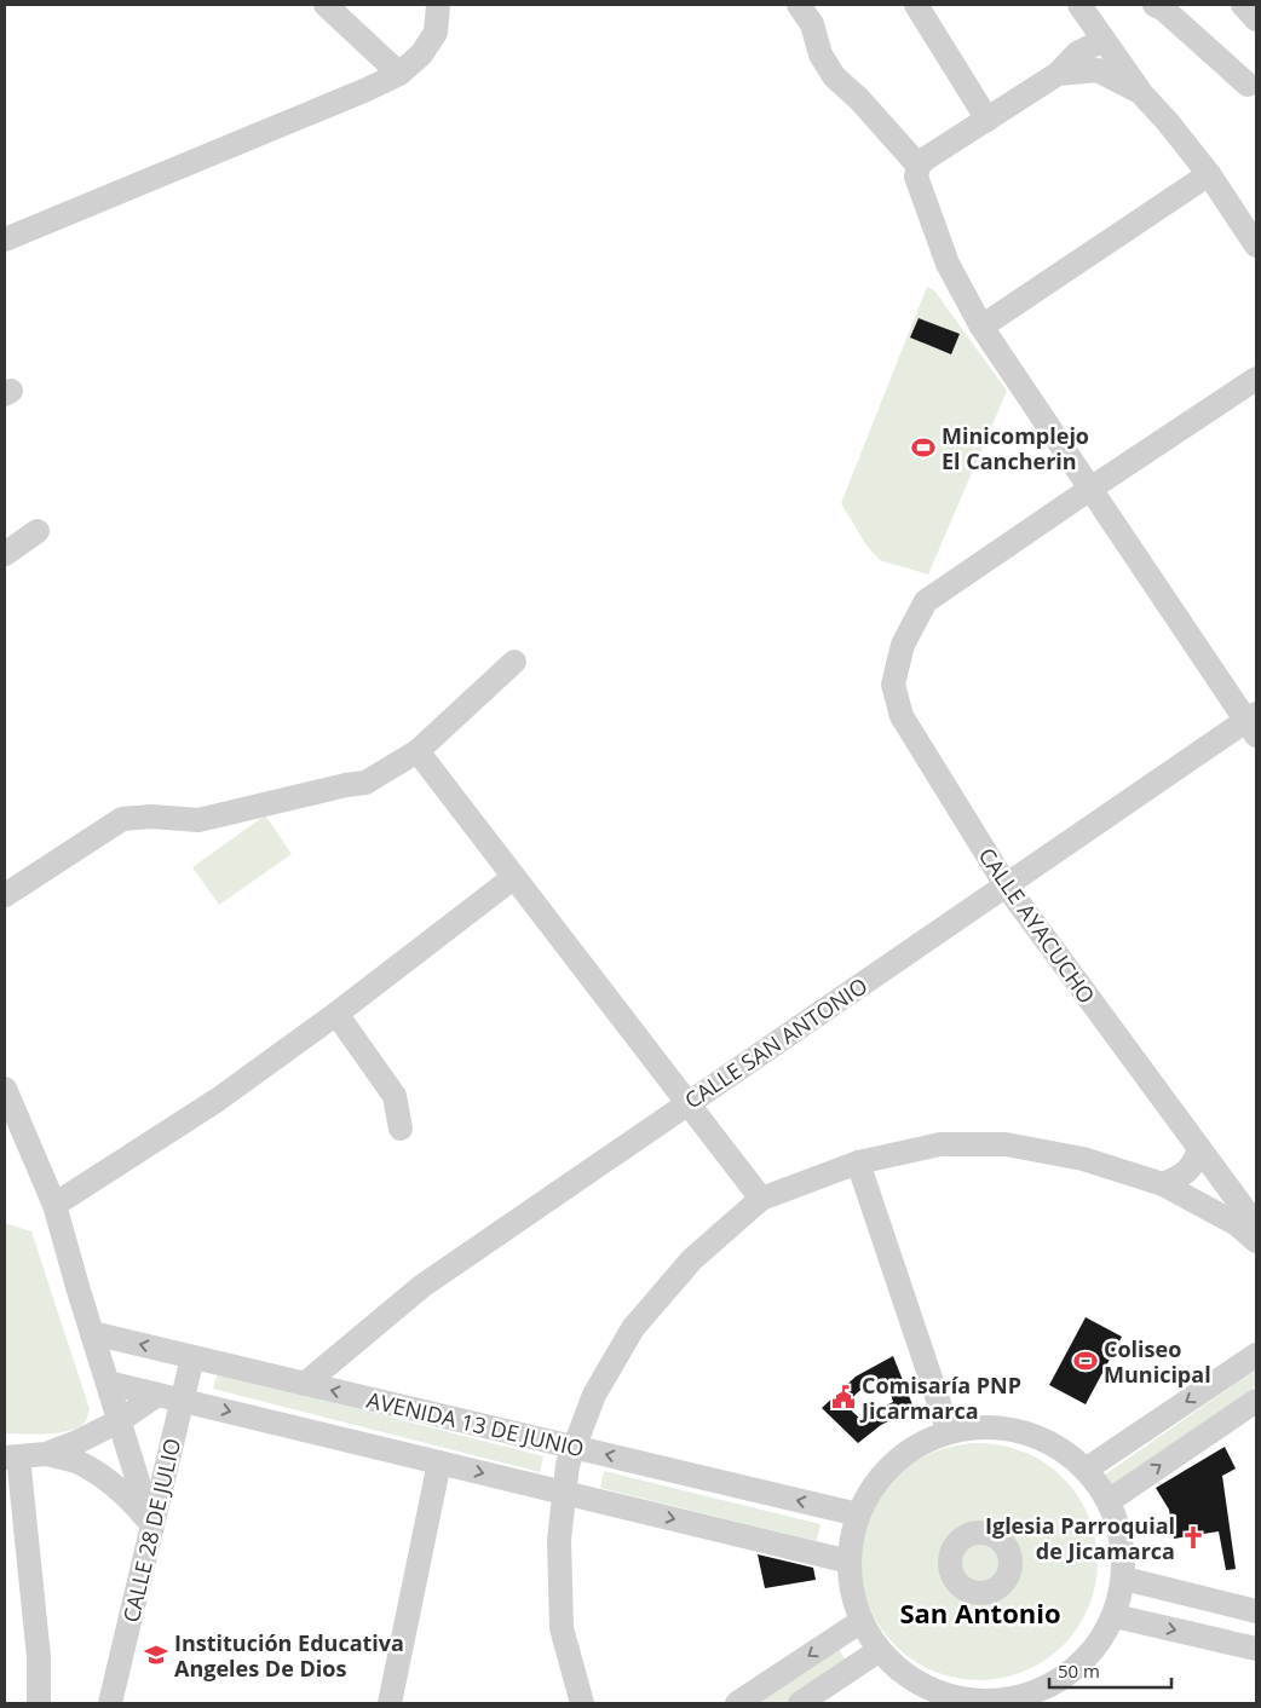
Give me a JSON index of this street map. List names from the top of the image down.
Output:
{
  "streets": {
    "street": [
      "CALLE AYACUCHO",
      "CALLE SAN ANTONIO",
      "AVENIDA 13 DE JUNIO",
      "CALLE 28 DE JULIO"
    ]
  },
  "crossings": [
    ["CALLE AYACUCHO", "CALLE SAN ANTONIO"],
    ["CALLE SAN ANTONIO", "AVENIDA 13 DE JUNIO"],
    ["AVENIDA 13 DE JUNIO", "CALLE 28 DE JULIO"]
  ],
  "districts": ["San Antonio"],
  "places": {
    "sports": ["Minicomplejo El Cancherin", "Coliseo Municipal"],
    "public building": ["Comisaría PNP Jicarmarca"],
    "church": ["Iglesia Parroquial de Jicamarca"],
    "school or university": ["Institución Educativa Angeles De Dios"]
  },
  "scale_bar": "50 m"
}
